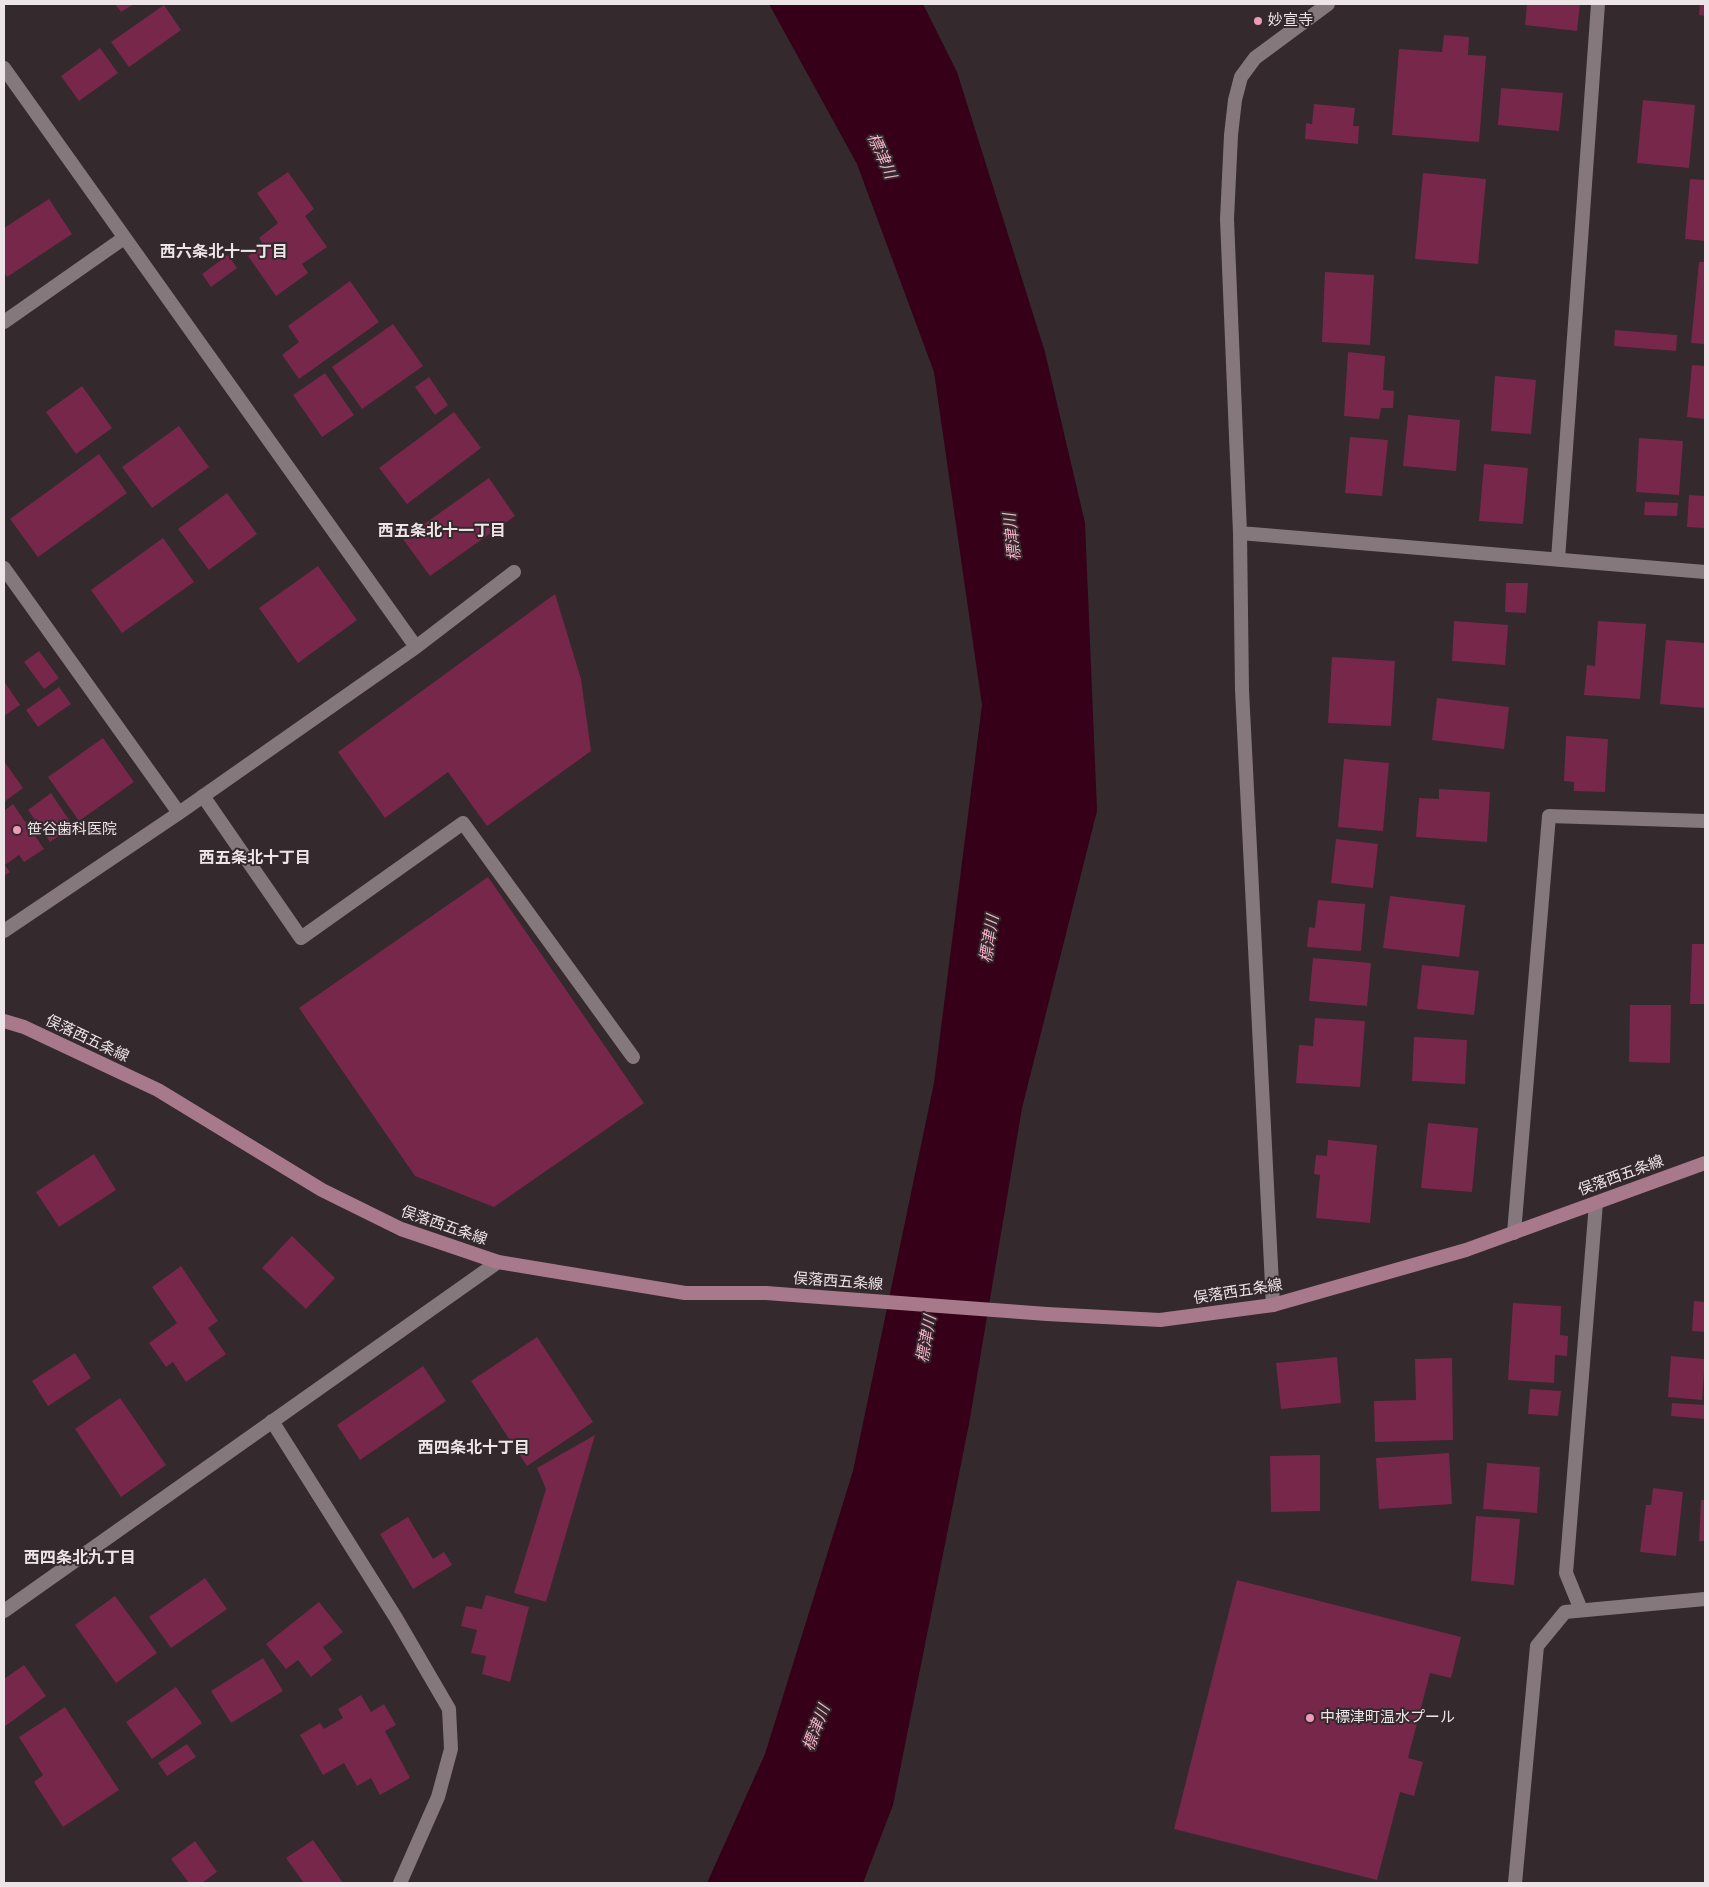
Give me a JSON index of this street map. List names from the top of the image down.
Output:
{
  "streets": {
    "main road": ["俣落西五条線"]
  },
  "districts": [
    "西六条北十一丁目",
    "西五条北十一丁目",
    "西五条北十丁目",
    "西四条北十丁目",
    "西四条北九丁目"
  ],
  "water": ["標津川"],
  "places": ["妙宣寺", "笹谷歯科医院", "中標津町温水プール"]
}
